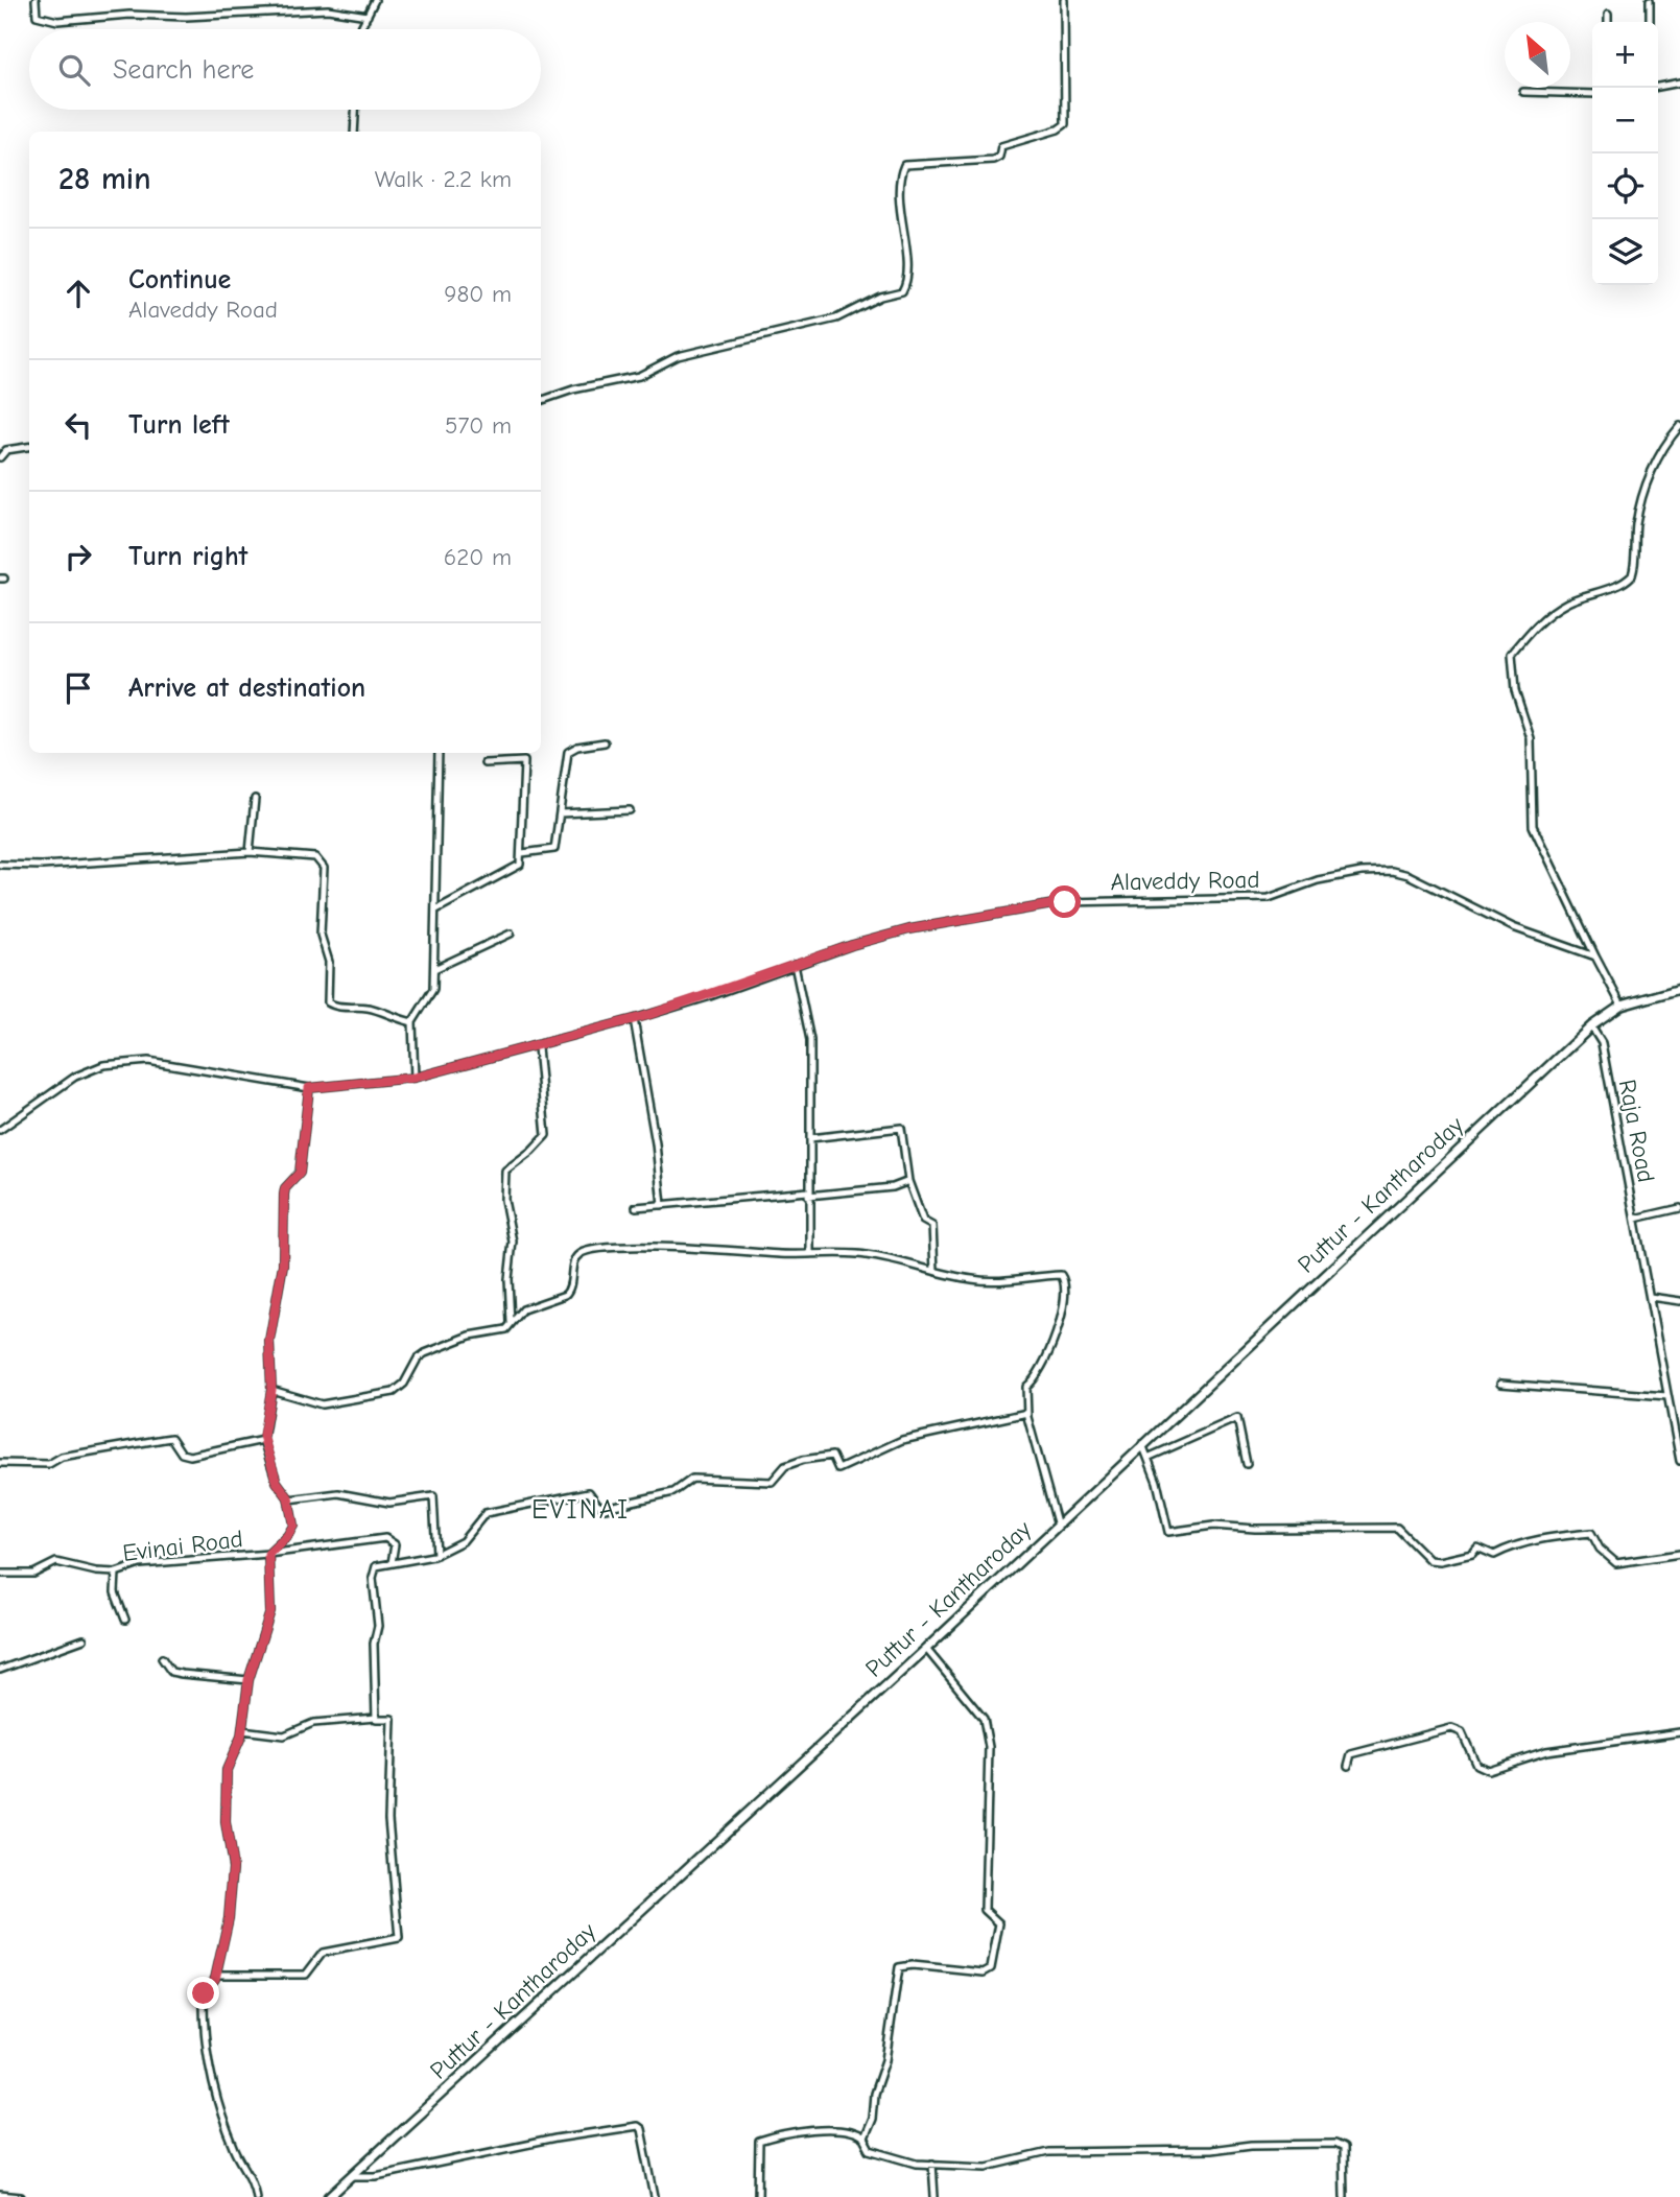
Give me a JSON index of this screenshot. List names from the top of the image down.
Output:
{
  "streets": {
    "main road": ["Puttur - Kantharoday"],
    "street": ["Alaveddy Road", "Raja Road", "Evinai Road"]
  },
  "crossings": [
    ["Raja Road", "Puttur - Kantharoday"]
  ],
  "districts": ["EVINAI"],
  "north": "top left",
  "page": {
    "map_buttons": ["+", "−"],
    "search": "Search here",
    "heading": ["28 min", "Walk · 2.2 km"],
    "list": [
      ["Continue", "Alaveddy Road", "980 m"],
      ["Turn left", "570 m"],
      ["Turn right", "620 m"],
      "Arrive at destination"
    ]
  }
}
